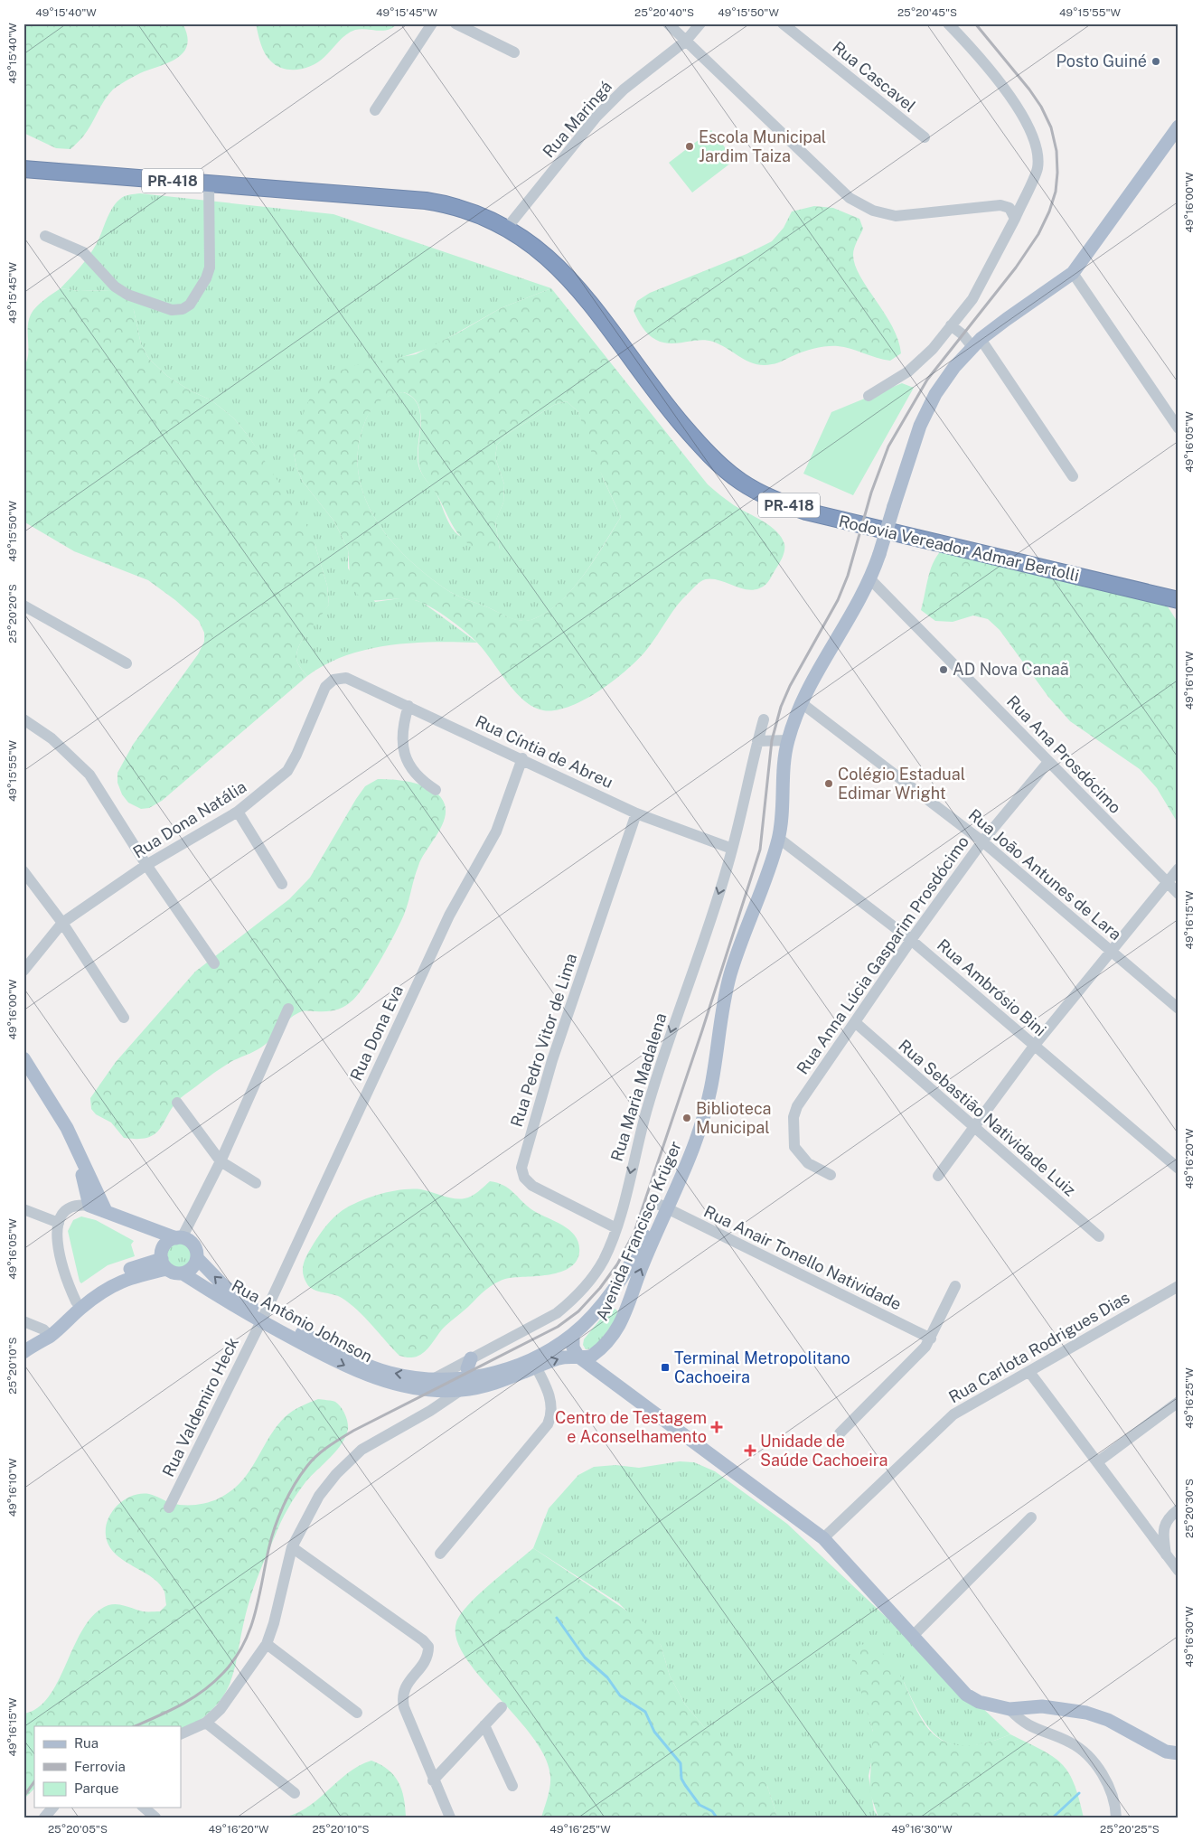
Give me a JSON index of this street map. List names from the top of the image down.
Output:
{
  "streets": {
    "highway": ["PR-418", "Rodovia Vereador Admar Bertolli"],
    "main road": ["Avenida Francisco Krüger", "Rua Antônio Johnson"],
    "street": [
      "Rua Cascavel",
      "Rua Maringá",
      "Rua Cíntia de Abreu",
      "Rua Ana Prosdócimo",
      "Rua Dona Natália",
      "Rua João Antunes de Lara",
      "Rua Anna Lúcia Gasparim Prosdócimo",
      "Rua Ambrósio Bini",
      "Rua Dona Eva",
      "Rua Pedro Vitor de Lima",
      "Rua Maria Madalena",
      "Rua Sebastião Natividade Luiz",
      "Rua Anair Tonello Natividade",
      "Rua Carlota Rodrigues Dias",
      "Rua Valdemiro Heck"
    ]
  },
  "crossings": [
    ["Rua Maringá", "Rodovia Vereador Admar Bertolli"],
    ["Rua Cíntia de Abreu", "Rua Dona Natália"],
    ["Rua Cíntia de Abreu", "Rua Dona Eva"],
    ["Rua Cíntia de Abreu", "Rua Pedro Vitor de Lima"],
    ["Rua Cíntia de Abreu", "Rua Maria Madalena"],
    ["Rua Ana Prosdócimo", "Rua Anna Lúcia Gasparim Prosdócimo"],
    ["Rua Ana Prosdócimo", "Avenida Francisco Krüger"],
    ["Rua João Antunes de Lara", "Rua Anna Lúcia Gasparim Prosdócimo"],
    ["Rua João Antunes de Lara", "Avenida Francisco Krüger"],
    ["Rua Anna Lúcia Gasparim Prosdócimo", "Rua Ambrósio Bini"],
    ["Rua Anna Lúcia Gasparim Prosdócimo", "Rua Sebastião Natividade Luiz"],
    ["Rua Ambrósio Bini", "Avenida Francisco Krüger"],
    ["Rua Dona Eva", "Rua Antônio Johnson"],
    ["Rua Dona Eva", "Rua Valdemiro Heck"],
    ["Rua Pedro Vitor de Lima", "Rua Maria Madalena"],
    ["Rua Maria Madalena", "Avenida Francisco Krüger"],
    ["Rua Maria Madalena", "Rua Antônio Johnson"],
    ["Avenida Francisco Krüger", "Rua Anair Tonello Natividade"],
    ["Avenida Francisco Krüger", "Rua Antônio Johnson"],
    ["Rua Antônio Johnson", "Rua Valdemiro Heck"]
  ],
  "one_way": ["Rua Maria Madalena"],
  "places": {
    "other": [
      "Posto Guiné",
      "Escola Municipal Jardim Taiza",
      "AD Nova Canaã",
      "Colégio Estadual Edimar Wright",
      "Biblioteca Municipal"
    ],
    "transit": ["Terminal Metropolitano Cachoeira"],
    "health": ["Centro de Testagem e Aconselhamento", "Unidade de Saúde Cachoeira"]
  },
  "legend": ["Rua", "Ferrovia", "Parque"],
  "coordinates": [
    "49°15'40\"W",
    "49°15'45\"W",
    "25°20'40\"S",
    "49°15'50\"W",
    "25°20'45\"S",
    "49°15'55\"W",
    "49°16'00\"W",
    "49°16'05\"W",
    "25°20'20\"S",
    "49°16'10\"W",
    "49°16'15\"W",
    "49°16'20\"W",
    "25°20'10\"S",
    "49°16'25\"W",
    "25°20'30\"S",
    "49°16'30\"W",
    "25°20'05\"S",
    "25°20'25\"S"
  ]
}
